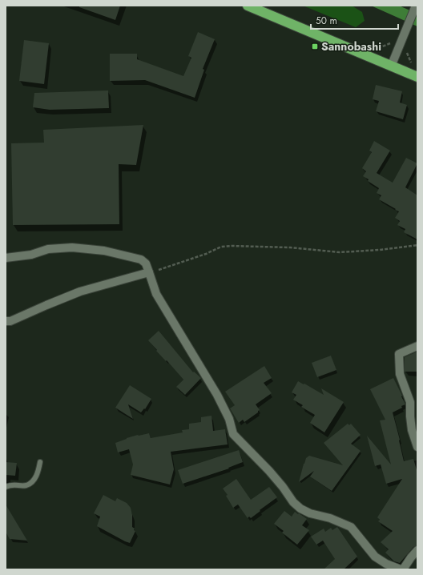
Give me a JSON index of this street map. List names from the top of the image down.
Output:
{
  "places": {
    "transit": ["Sannobashi"]
  },
  "scale_bar": "50 m"
}
